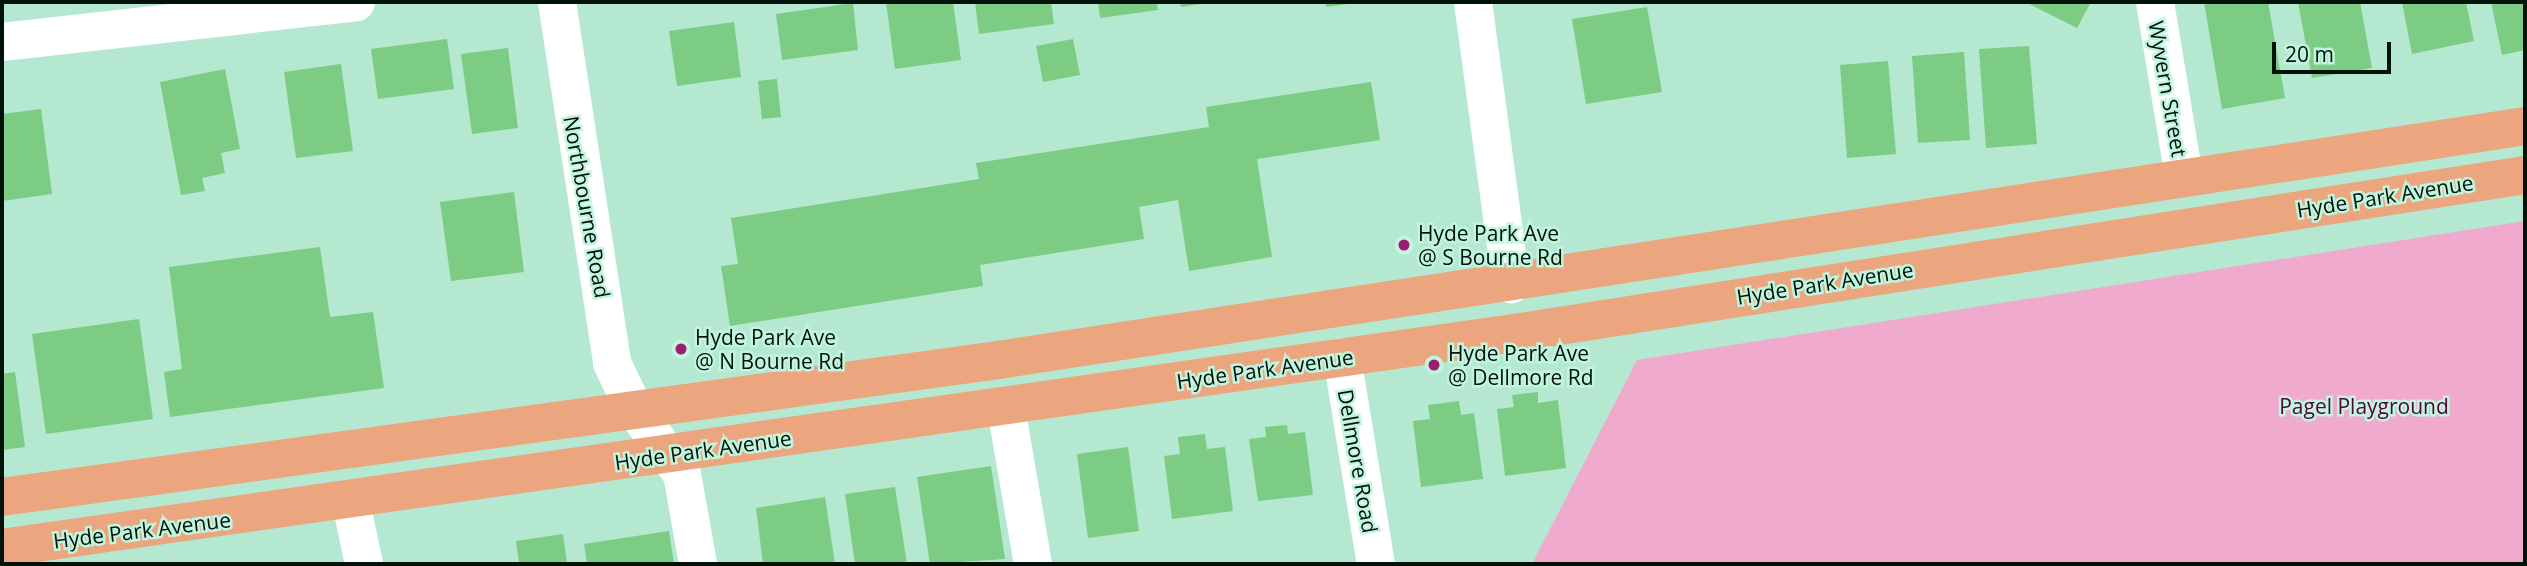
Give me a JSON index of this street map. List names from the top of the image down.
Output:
{
  "streets": {
    "main road": ["Hyde Park Avenue"],
    "street": ["Wyvern Street", "Northbourne Road", "Dellmore Road"]
  },
  "crossings": [
    ["Hyde Park Avenue", "Northbourne Road"],
    ["Hyde Park Avenue", "Dellmore Road"]
  ],
  "parks": ["Pagel Playground"],
  "places": ["Hyde Park Ave @ S Bourne Rd", "Hyde Park Ave @ N Bourne Rd", "Hyde Park Ave @ Dellmore Rd"],
  "scale_bar": "20 m"
}
